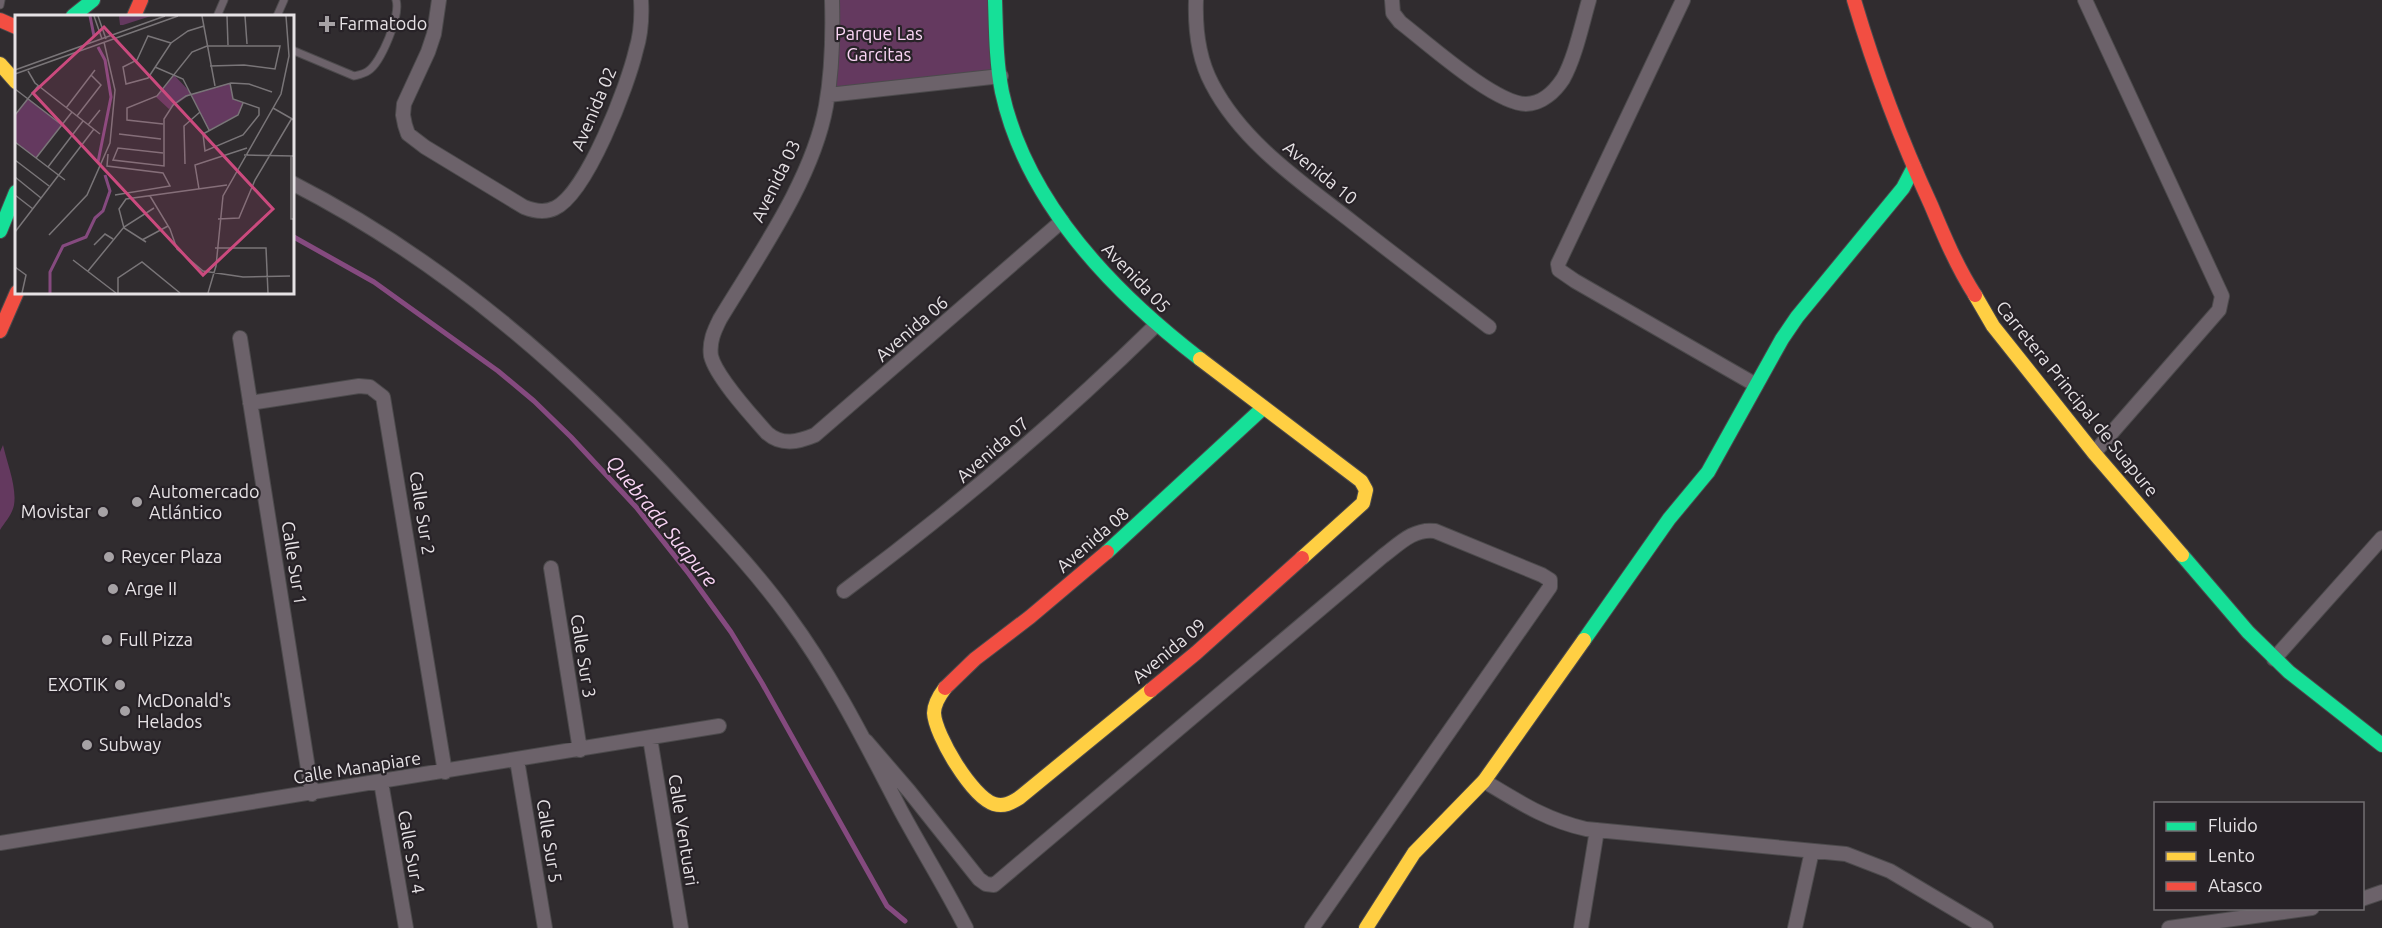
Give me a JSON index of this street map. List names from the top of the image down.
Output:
{
  "streets": {
    "street": [
      "Avenida 02",
      "Avenida 10",
      "Avenida 03",
      "Avenida 05",
      "Avenida 06",
      "Carretera Principal de Suapure",
      "Avenida 07",
      "Calle Sur 2",
      "Avenida 08",
      "Calle Sur 1",
      "Avenida 09",
      "Calle Sur 3",
      "Calle Manapiare",
      "Calle Ventuari",
      "Calle Sur 5",
      "Calle Sur 4"
    ]
  },
  "crossings": [
    ["Avenida 03", "Avenida 06"],
    ["Avenida 05", "Avenida 06"],
    ["Avenida 05", "Avenida 07"],
    ["Avenida 05", "Avenida 08"],
    ["Avenida 05", "Avenida 09"],
    ["Calle Sur 2", "Calle Sur 1"],
    ["Calle Sur 2", "Calle Manapiare"],
    ["Avenida 08", "Avenida 09"],
    ["Calle Sur 1", "Calle Manapiare"],
    ["Calle Sur 3", "Calle Manapiare"],
    ["Calle Manapiare", "Calle Ventuari"],
    ["Calle Manapiare", "Calle Sur 5"],
    ["Calle Manapiare", "Calle Sur 4"]
  ],
  "water": ["Quebrada Suapure"],
  "parks": ["Parque Las Garcitas"],
  "places": {
    "health": ["Farmatodo"],
    "other": [
      "Automercado Atlántico",
      "Movistar",
      "Reycer Plaza",
      "Arge II",
      "Full Pizza",
      "EXOTIK",
      "McDonald's Helados",
      "Subway"
    ]
  },
  "legend": ["Fluido", "Lento", "Atasco"]
}
